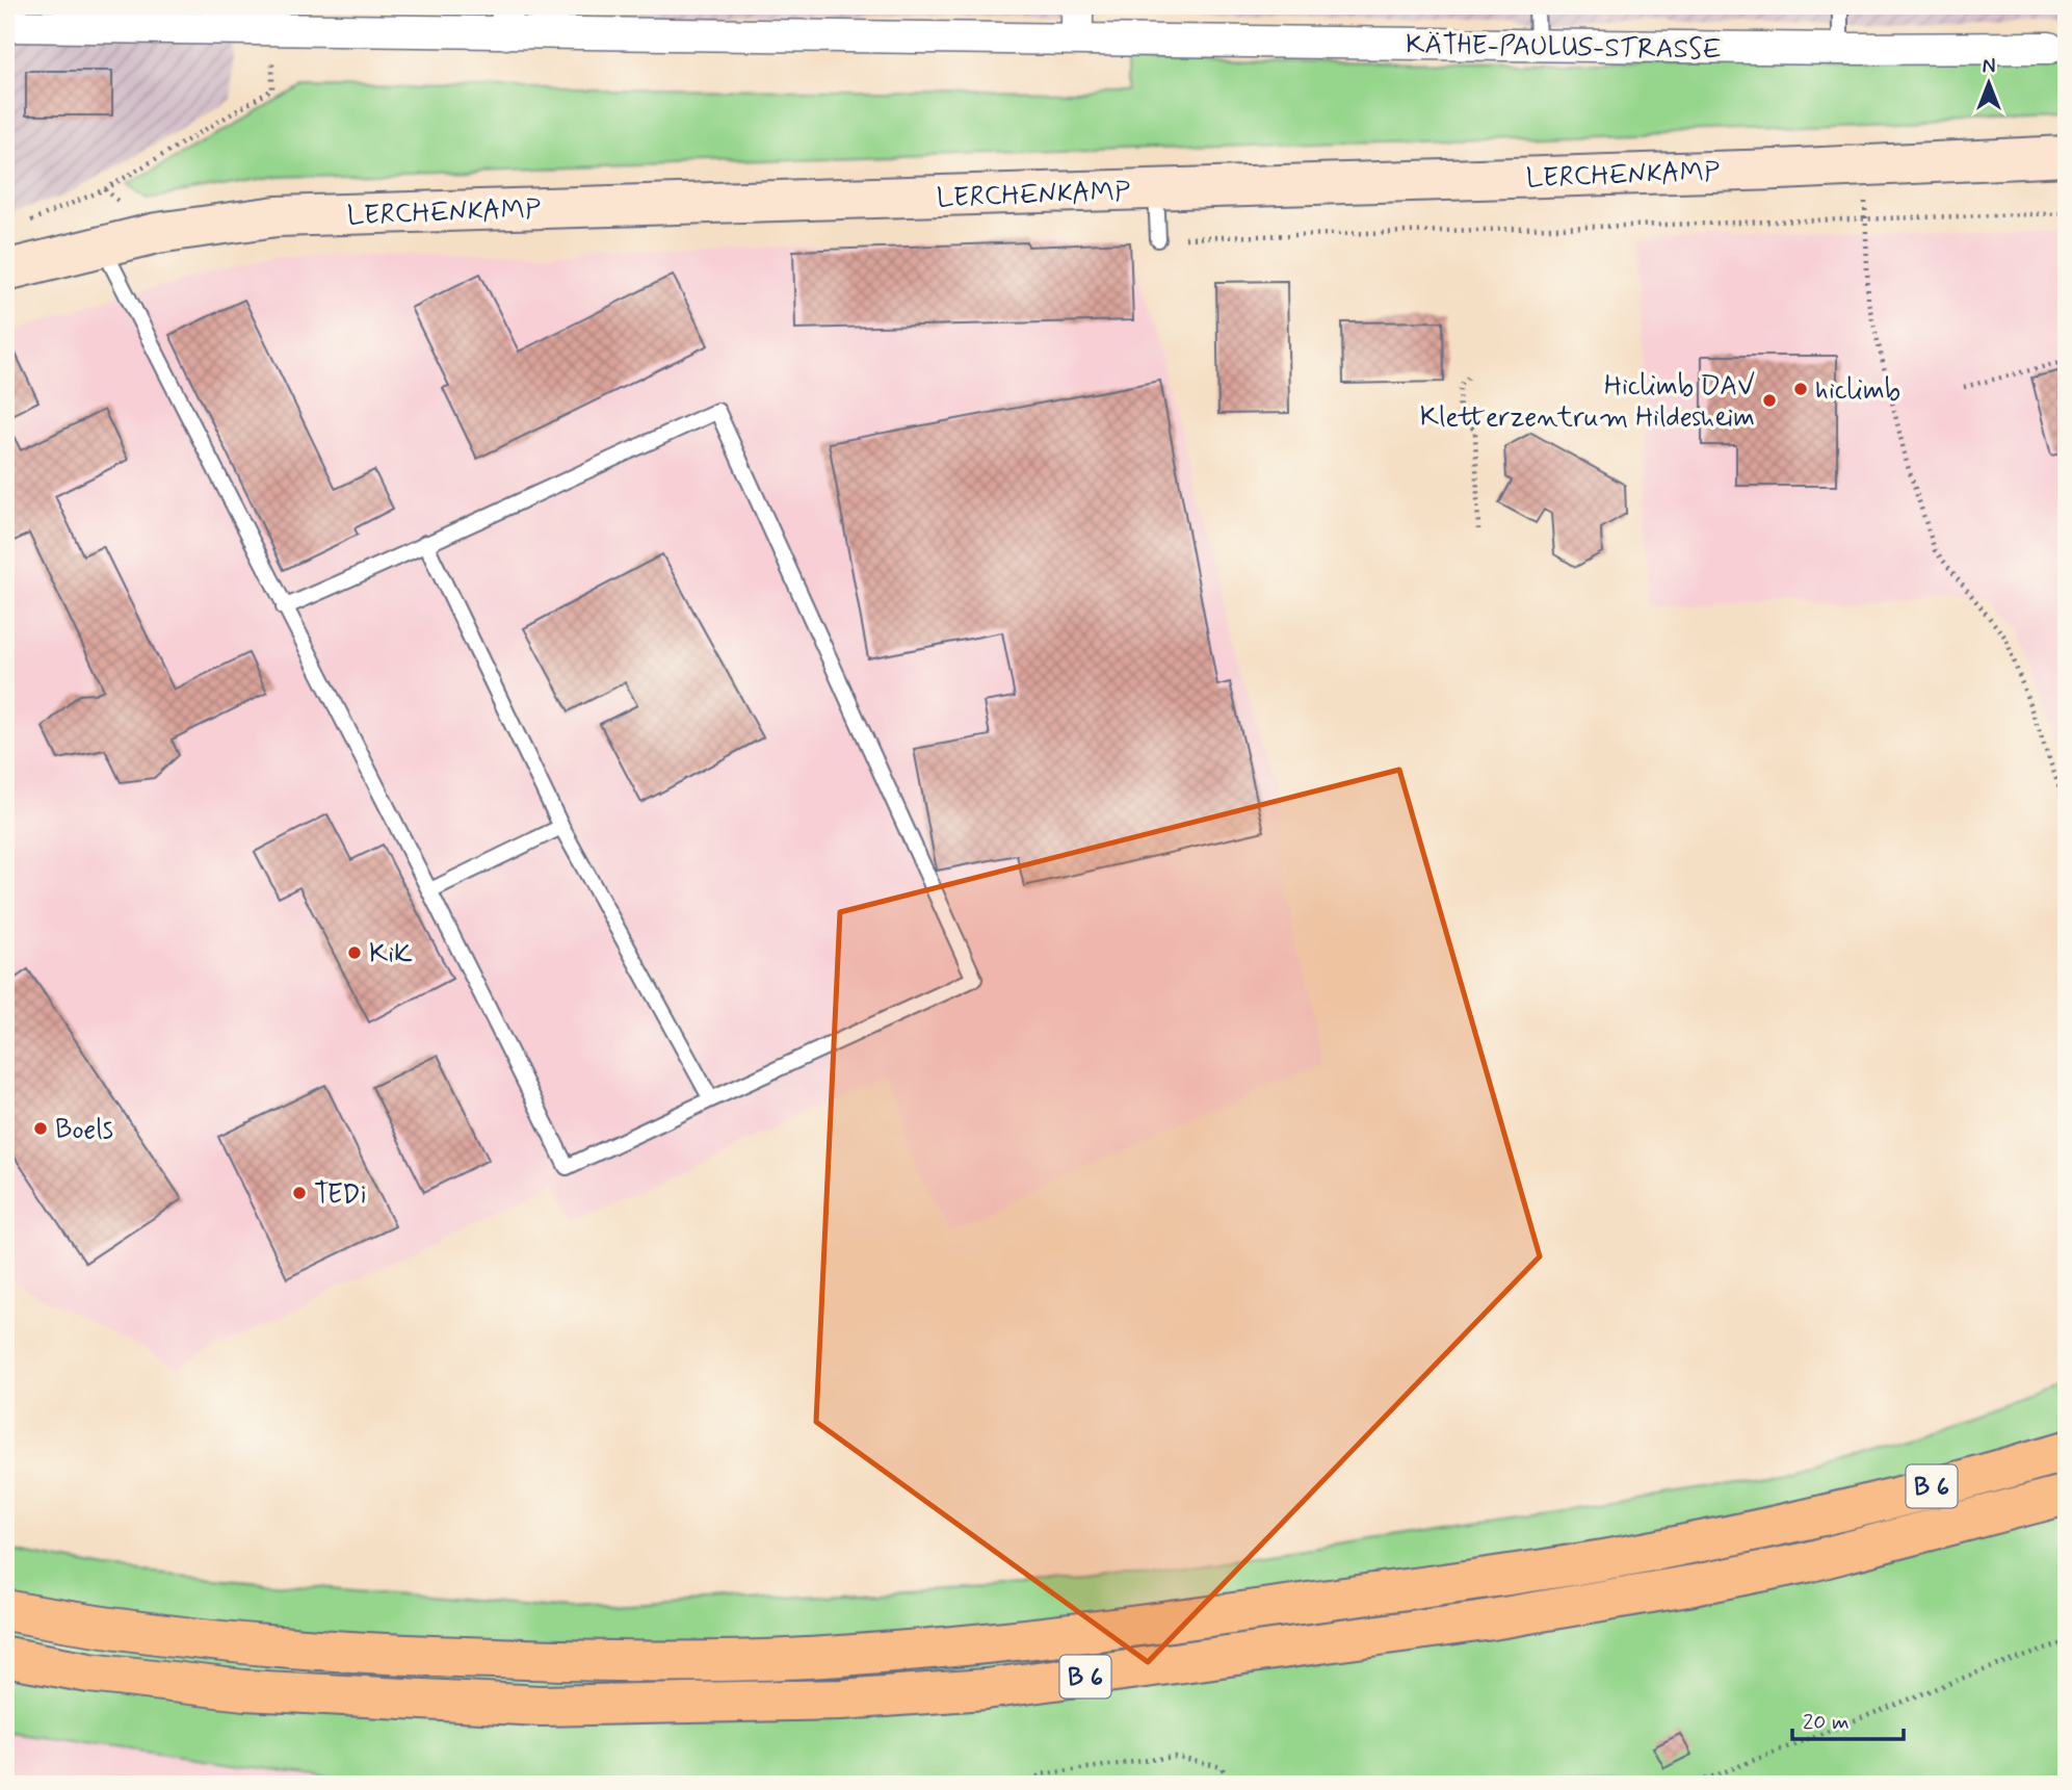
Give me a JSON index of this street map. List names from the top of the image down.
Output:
{
  "streets": {
    "highway": ["B 6"],
    "street": ["KÄTHE-PAULUS-STRASSE", "LERCHENKAMP"]
  },
  "places": [
    "hiclimb",
    "Hiclimb DAV Kletterzentrum Hildesheim",
    "KiK",
    "Boels",
    "TEDi"
  ],
  "scale_bar": "20 m",
  "north": "top"
}
